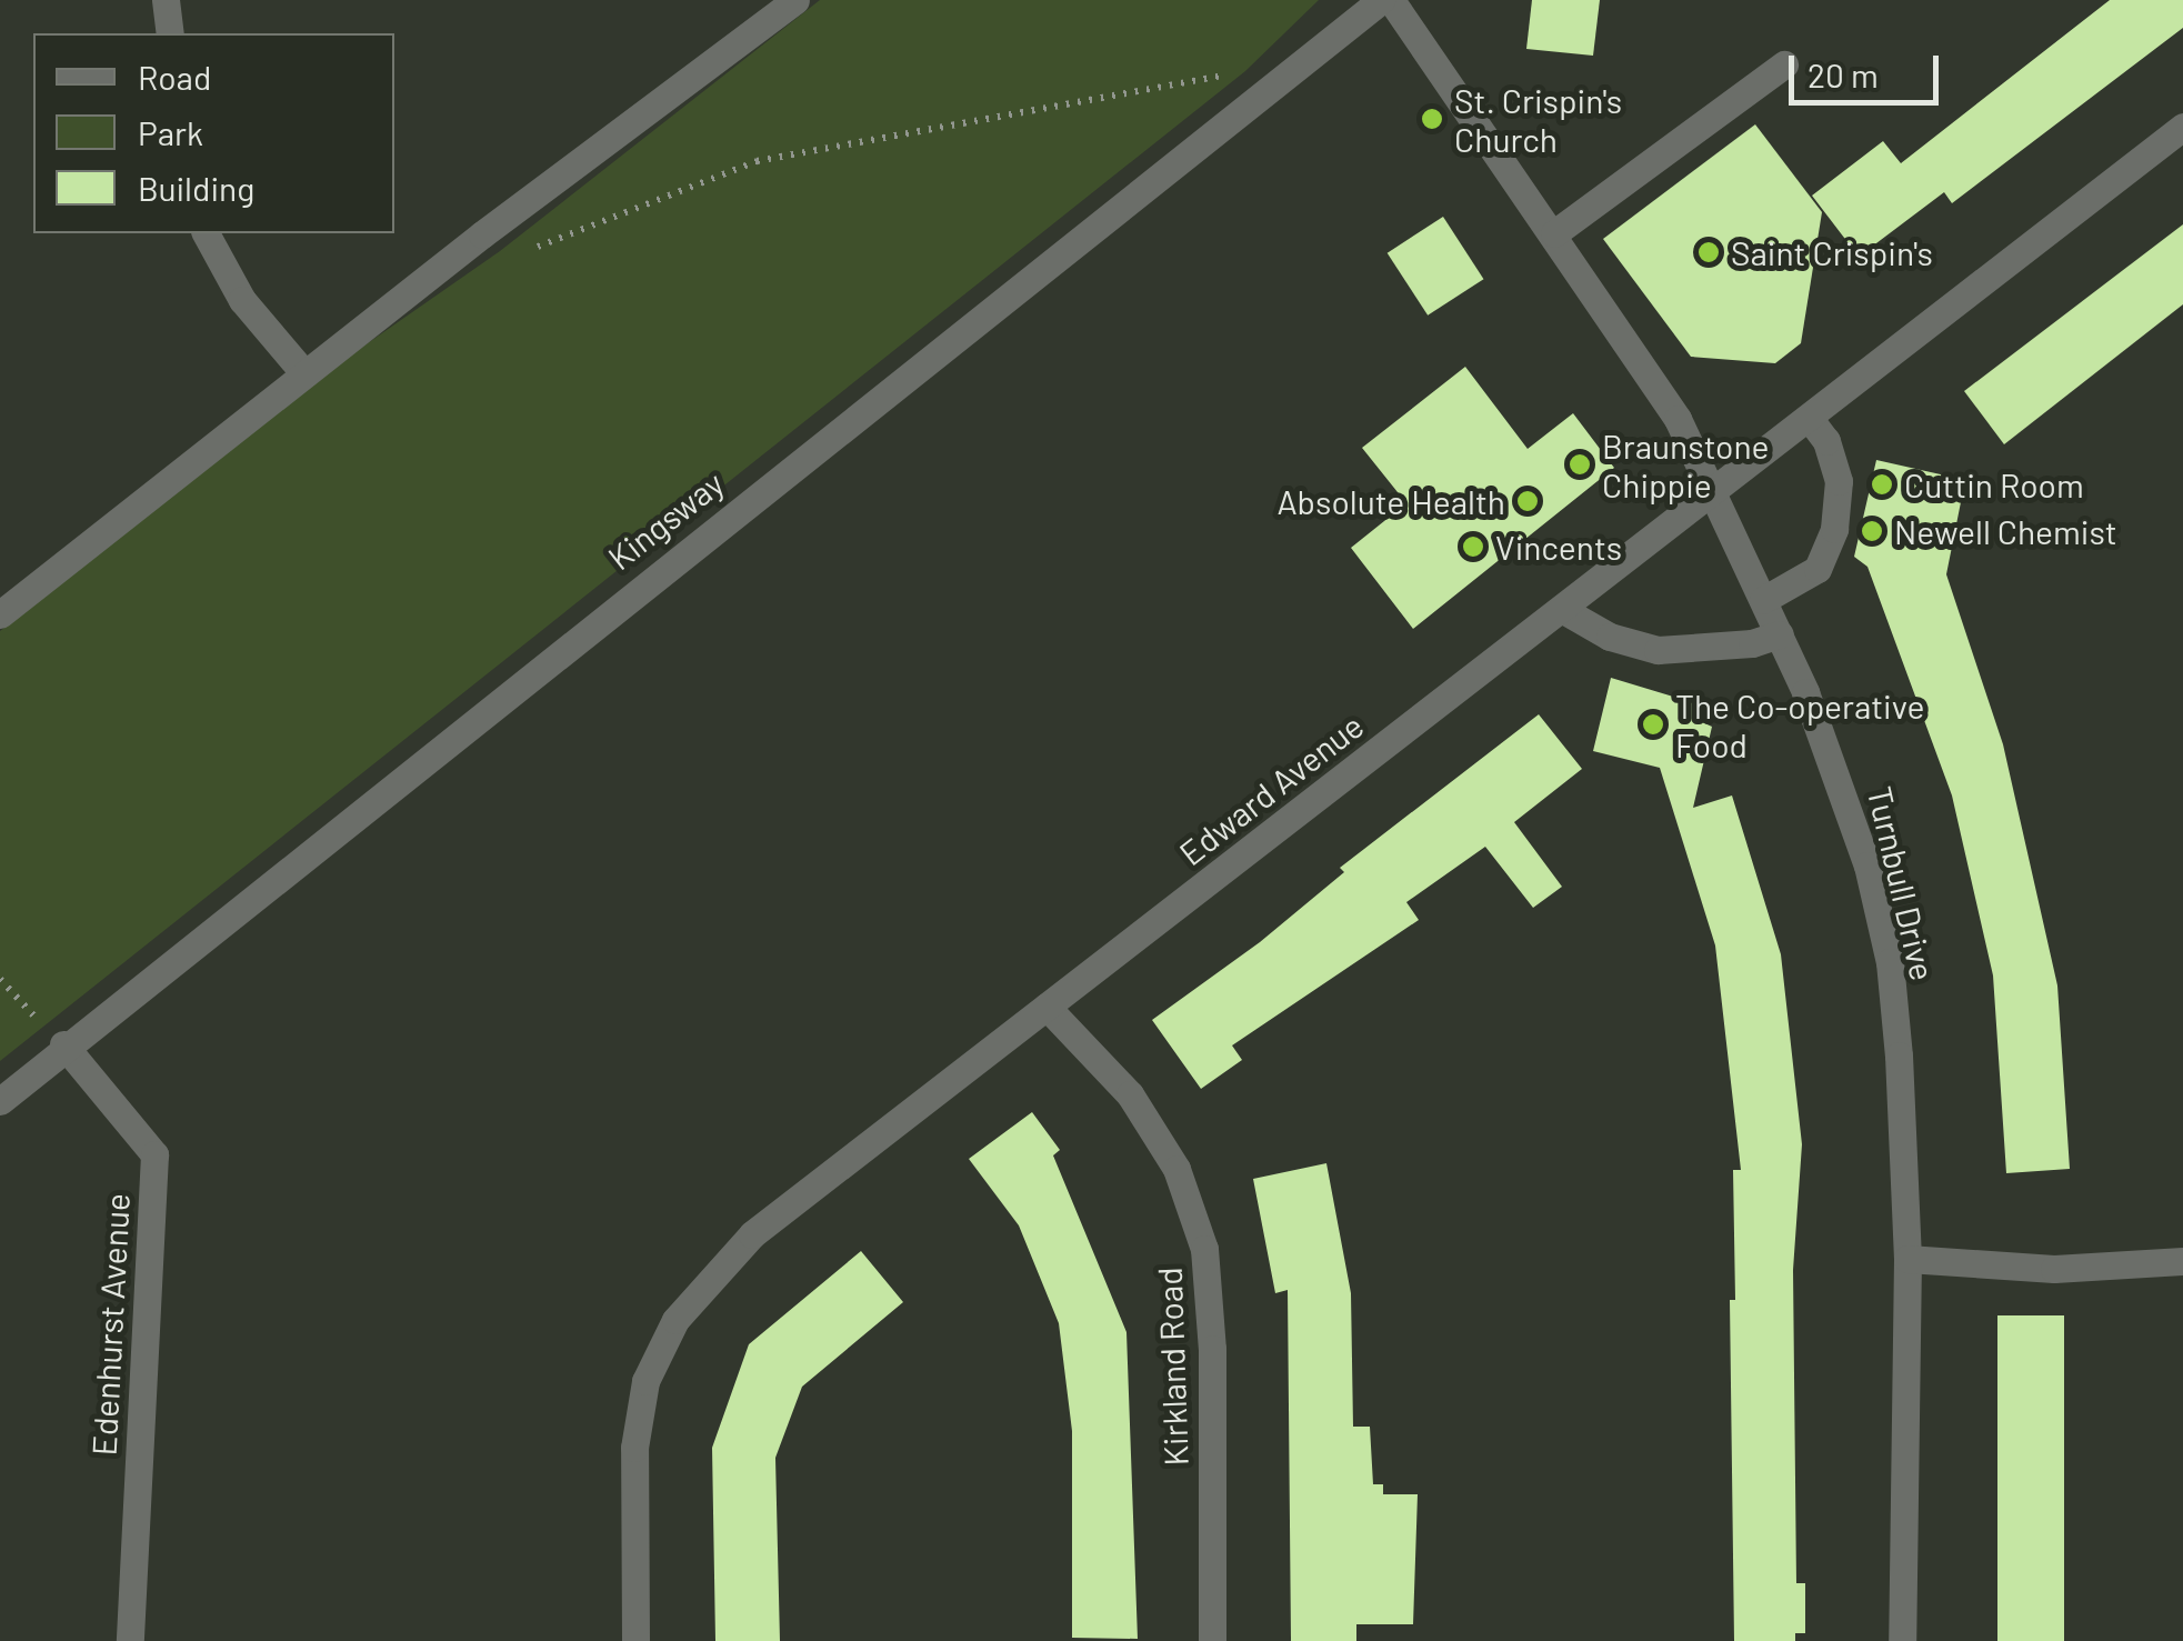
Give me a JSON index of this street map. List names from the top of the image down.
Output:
{
  "streets": {
    "street": [
      "Kingsway",
      "Edward Avenue",
      "Turnbull Drive",
      "Edenhurst Avenue",
      "Kirkland Road"
    ]
  },
  "crossings": [
    ["Kingsway", "Edenhurst Avenue"],
    ["Edward Avenue", "Turnbull Drive"],
    ["Edward Avenue", "Kirkland Road"]
  ],
  "places": [
    "St. Crispin's Church",
    "Saint Crispin's",
    "Braunstone Chippie",
    "Cuttin Room",
    "Absolute Health",
    "Newell Chemist",
    "Vincents",
    "The Co-operative Food"
  ],
  "legend": ["Road", "Park", "Building"],
  "scale_bar": "20 m"
}
